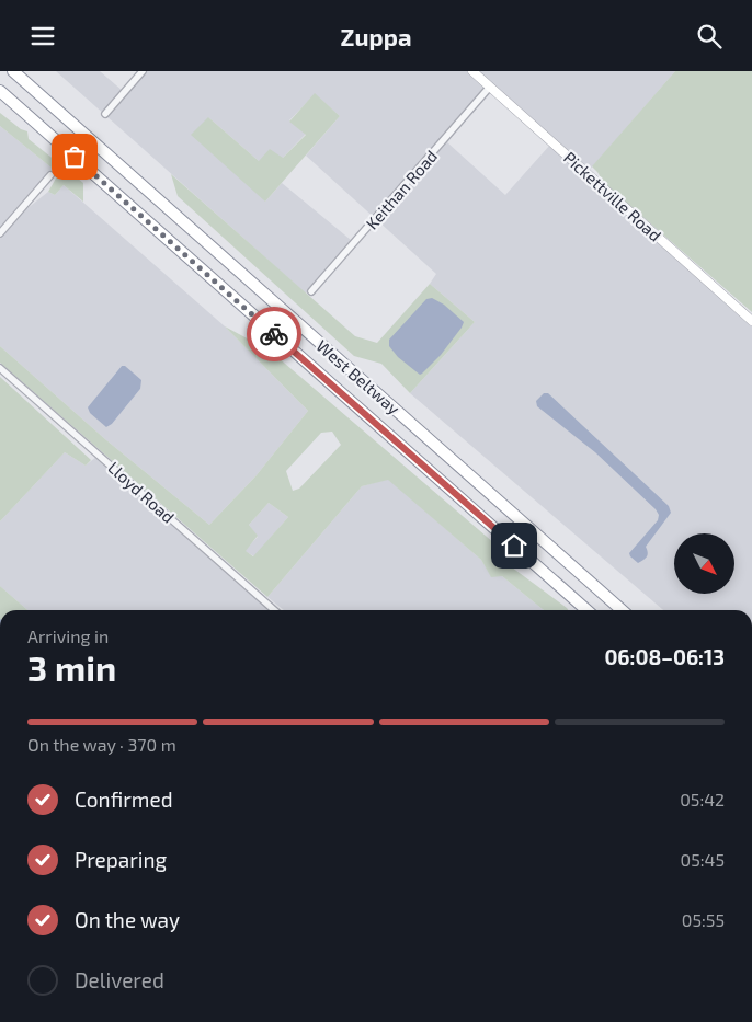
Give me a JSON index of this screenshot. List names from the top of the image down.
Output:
{
  "streets": {
    "highway": ["West Beltway"],
    "street": ["Keithan Road", "Pickettville Road", "Lloyd Road"]
  },
  "crossings": [
    ["Keithan Road", "Pickettville Road"]
  ],
  "north": "bottom right",
  "page": {
    "header": "Zuppa",
    "heading": ["3 min", "Arriving in", "06:08–06:13"],
    "bar": "On the way · 370 m",
    "list": [
      ["Confirmed", "05:42"],
      ["Preparing", "05:45"],
      ["On the way", "05:55"],
      "Delivered"
    ]
  }
}
